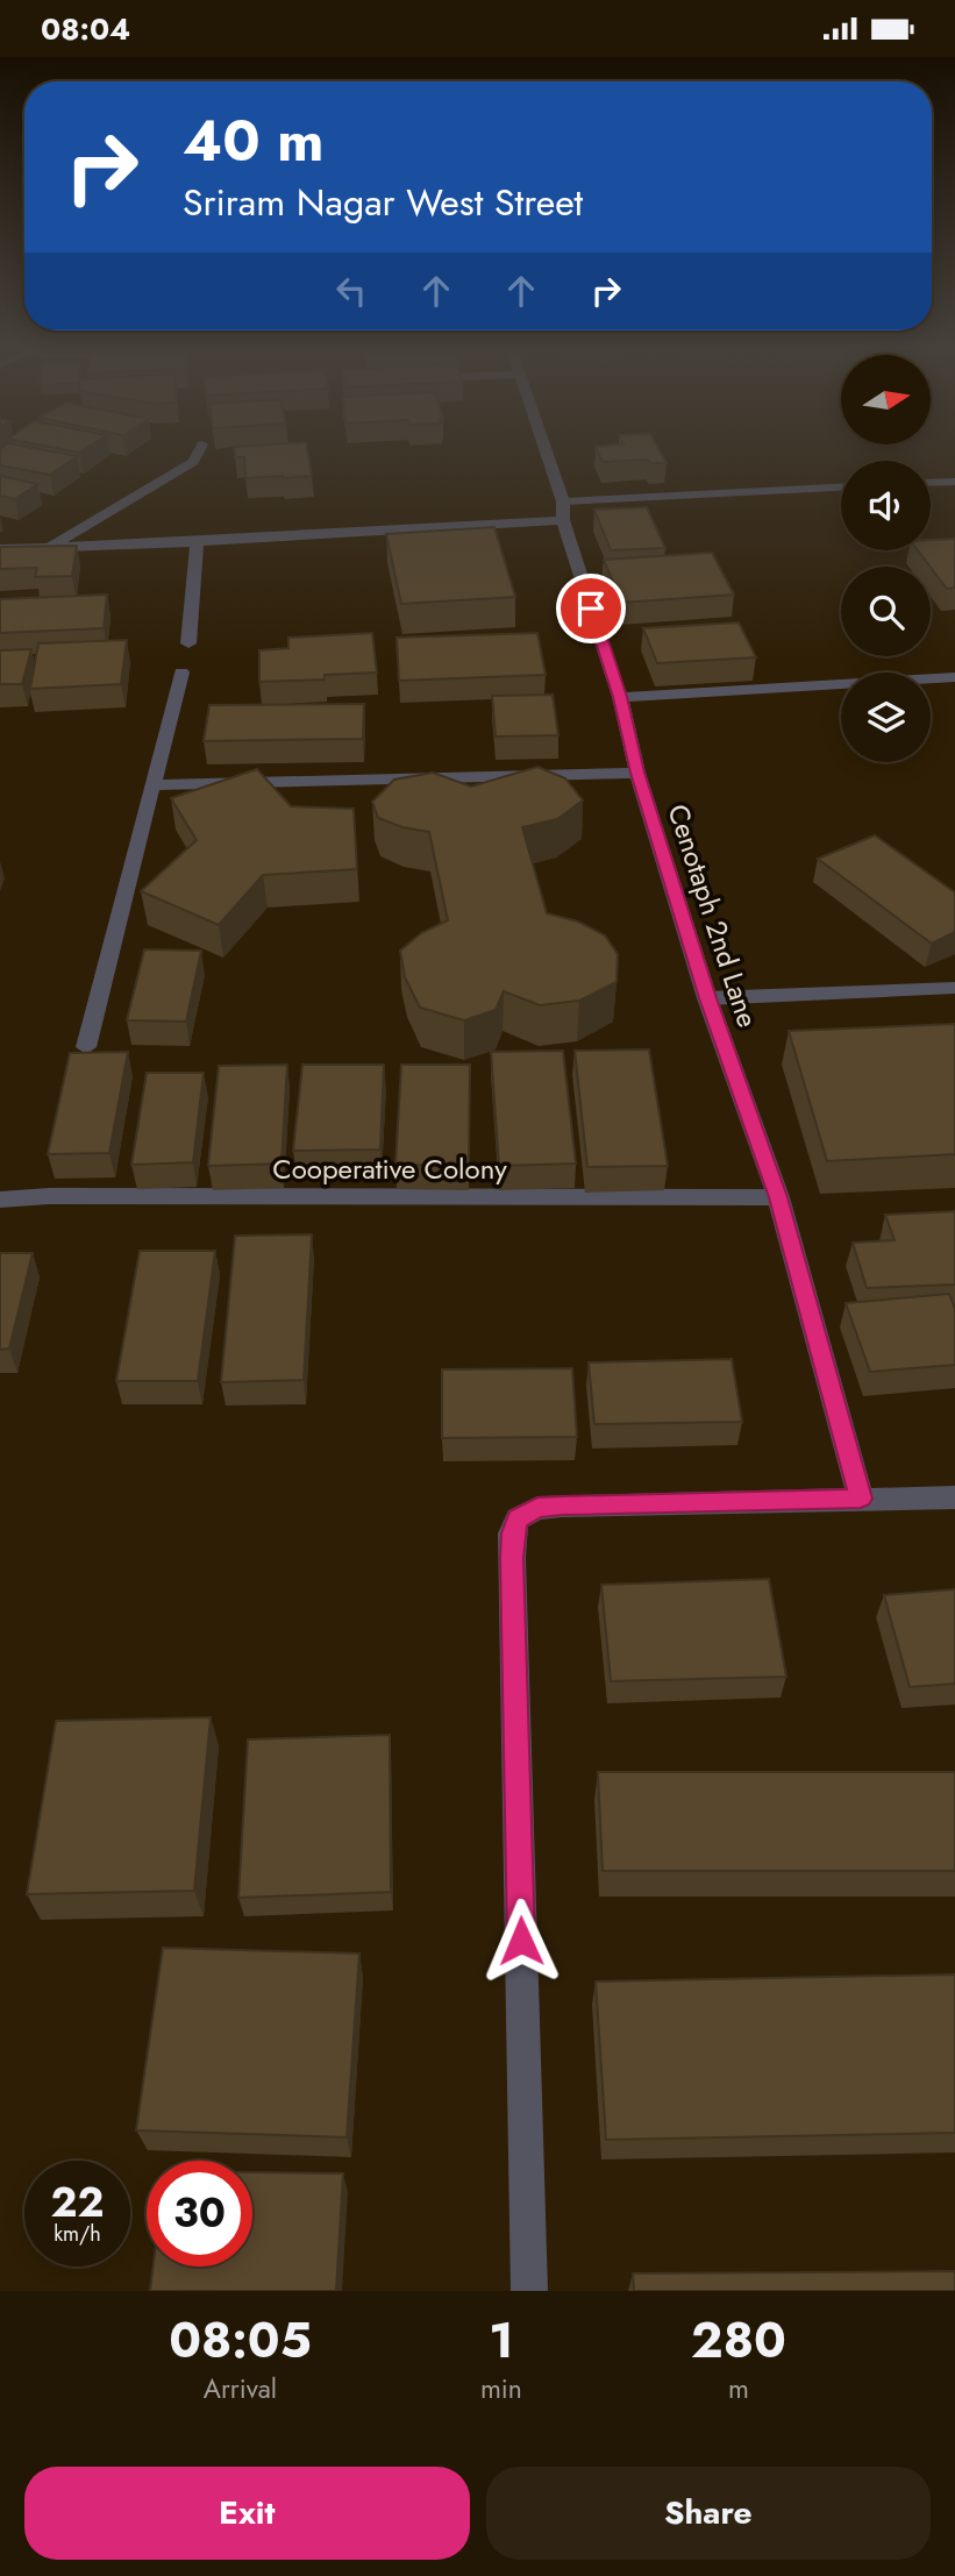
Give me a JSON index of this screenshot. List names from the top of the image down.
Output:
{
  "streets": {
    "street": ["Cenotaph 2nd Lane", "Cooperative Colony"]
  },
  "crossings": [
    ["Cenotaph 2nd Lane", "Cooperative Colony"]
  ],
  "north": "right",
  "page": {
    "status": "08:04",
    "turn": ["40 m", "Sriram Nagar West Street"],
    "speed": "22 km/h",
    "limit": "30",
    "eta": [
      "08:05",
      "Arrival",
      "1",
      "min",
      "280",
      "m"
    ],
    "buttons": ["Exit", "Share"]
  }
}
